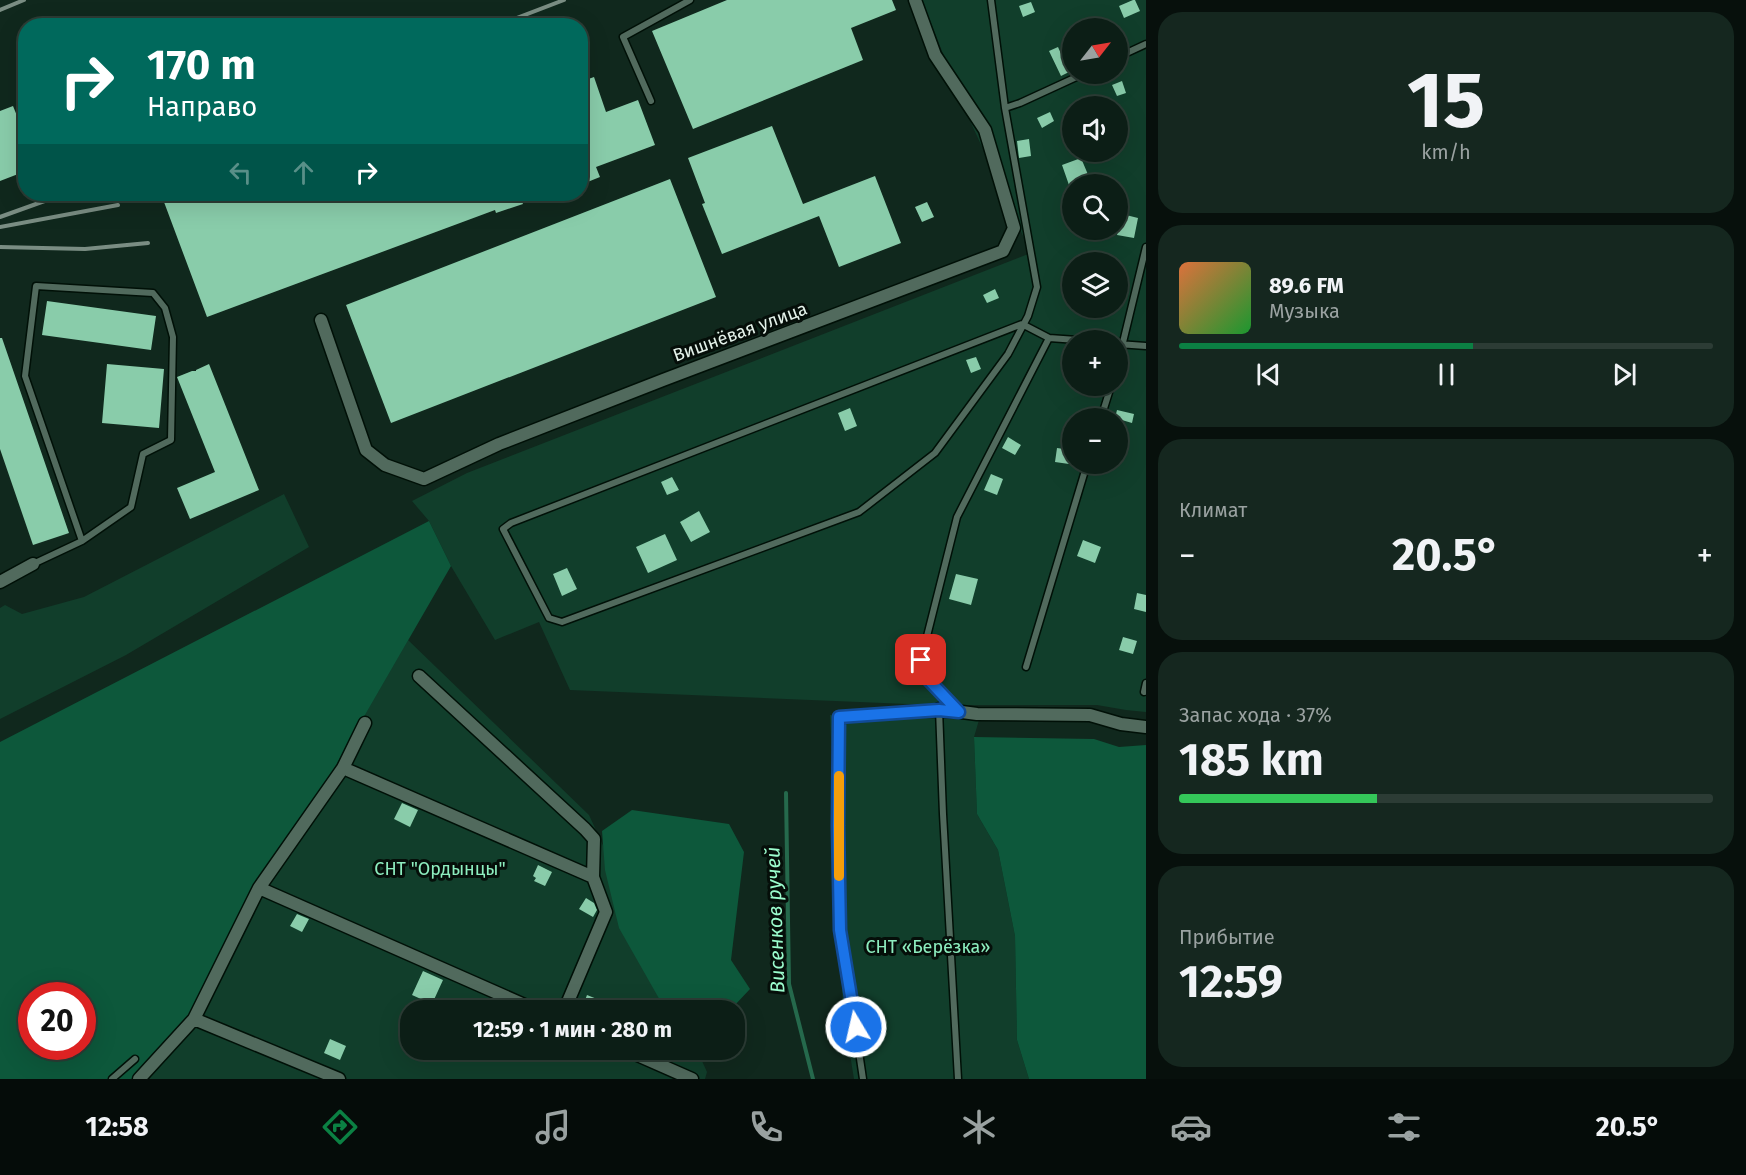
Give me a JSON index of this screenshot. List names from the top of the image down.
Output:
{
  "streets": {
    "street": ["Вишнёвая улица"]
  },
  "water": ["Висенков ручей"],
  "parks": ["СНТ \"Ордынцы\"", "СНТ «Берёзка»"],
  "north": "top right",
  "page": {
    "tile": [
      ["15", "km/h"],
      "Климат",
      ["Запас хода · 37%", "185 km"],
      ["Прибытие", "12:59"]
    ],
    "map_buttons": ["+", "−"],
    "turn": ["170 m", "Направо"],
    "song": ["89.6 FM", "Музыка"],
    "heat": ["−", "20.5°", "+"],
    "limit": "20",
    "trip": "12:59 · 1 мин · 280 m",
    "tabs": ["12:58", "20.5°"]
  }
}
